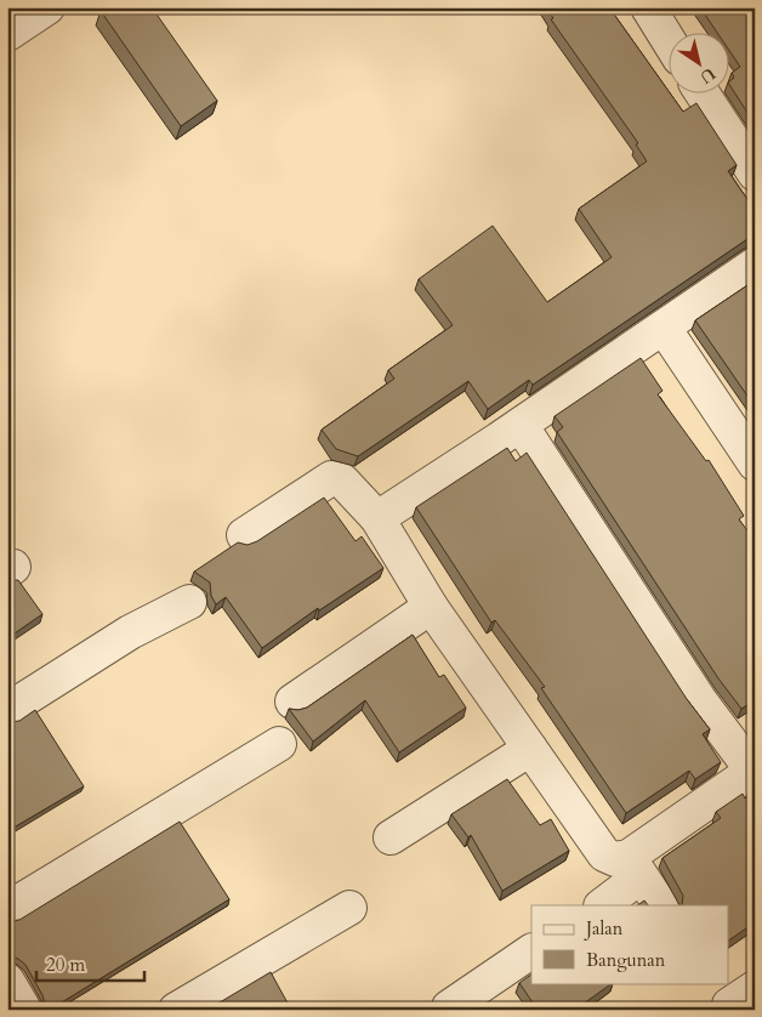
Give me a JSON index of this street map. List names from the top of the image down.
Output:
{
  "legend": ["Jalan", "Bangunan"],
  "scale_bar": "20 m",
  "north": "bottom right"
}
